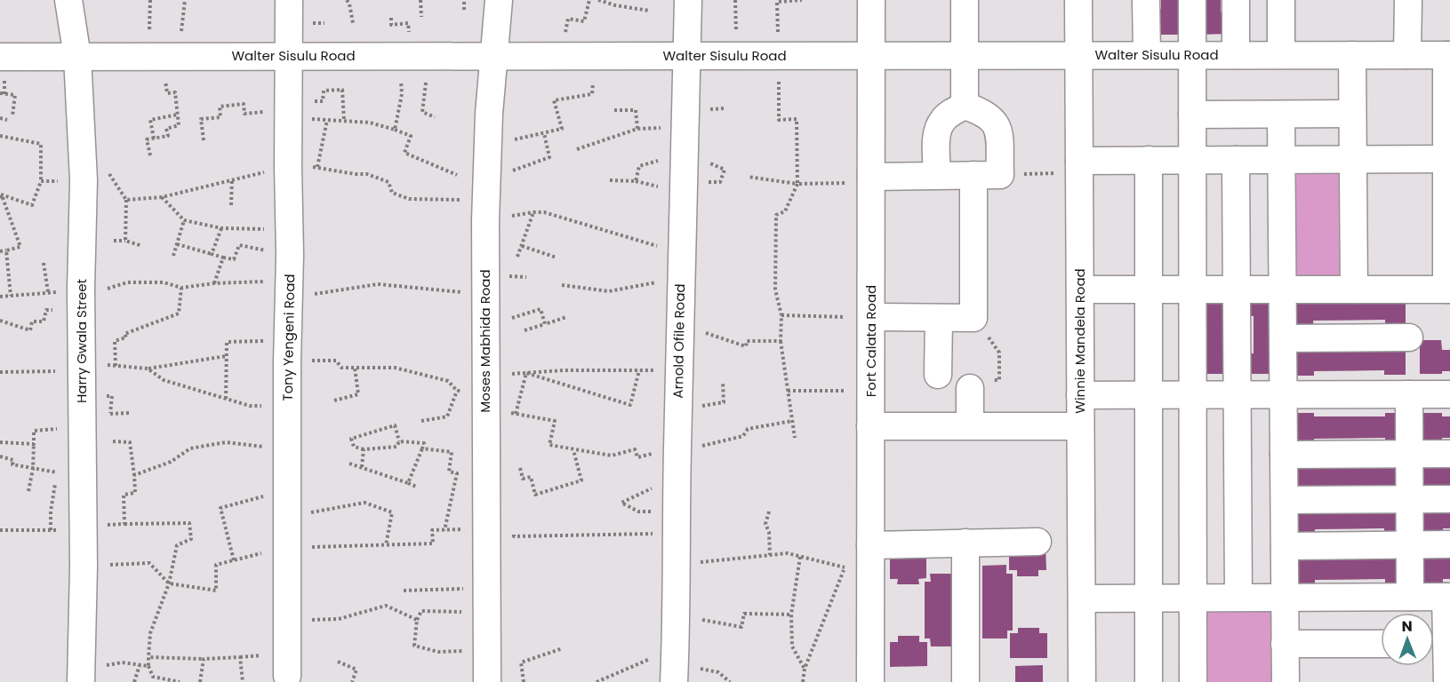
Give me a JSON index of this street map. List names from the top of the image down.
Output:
{
  "streets": {
    "street": [
      "Walter Sisulu Road",
      "Tony Yengeni Road",
      "Harry Gwala Street",
      "Moses Mabhida Road",
      "Arnold Ofile Road",
      "Fort Calata Road",
      "Winnie Mandela Road"
    ]
  },
  "crossings": [
    ["Walter Sisulu Road", "Tony Yengeni Road"],
    ["Walter Sisulu Road", "Harry Gwala Street"],
    ["Walter Sisulu Road", "Moses Mabhida Road"],
    ["Walter Sisulu Road", "Arnold Ofile Road"],
    ["Walter Sisulu Road", "Fort Calata Road"],
    ["Walter Sisulu Road", "Winnie Mandela Road"]
  ],
  "north": "top"
}
